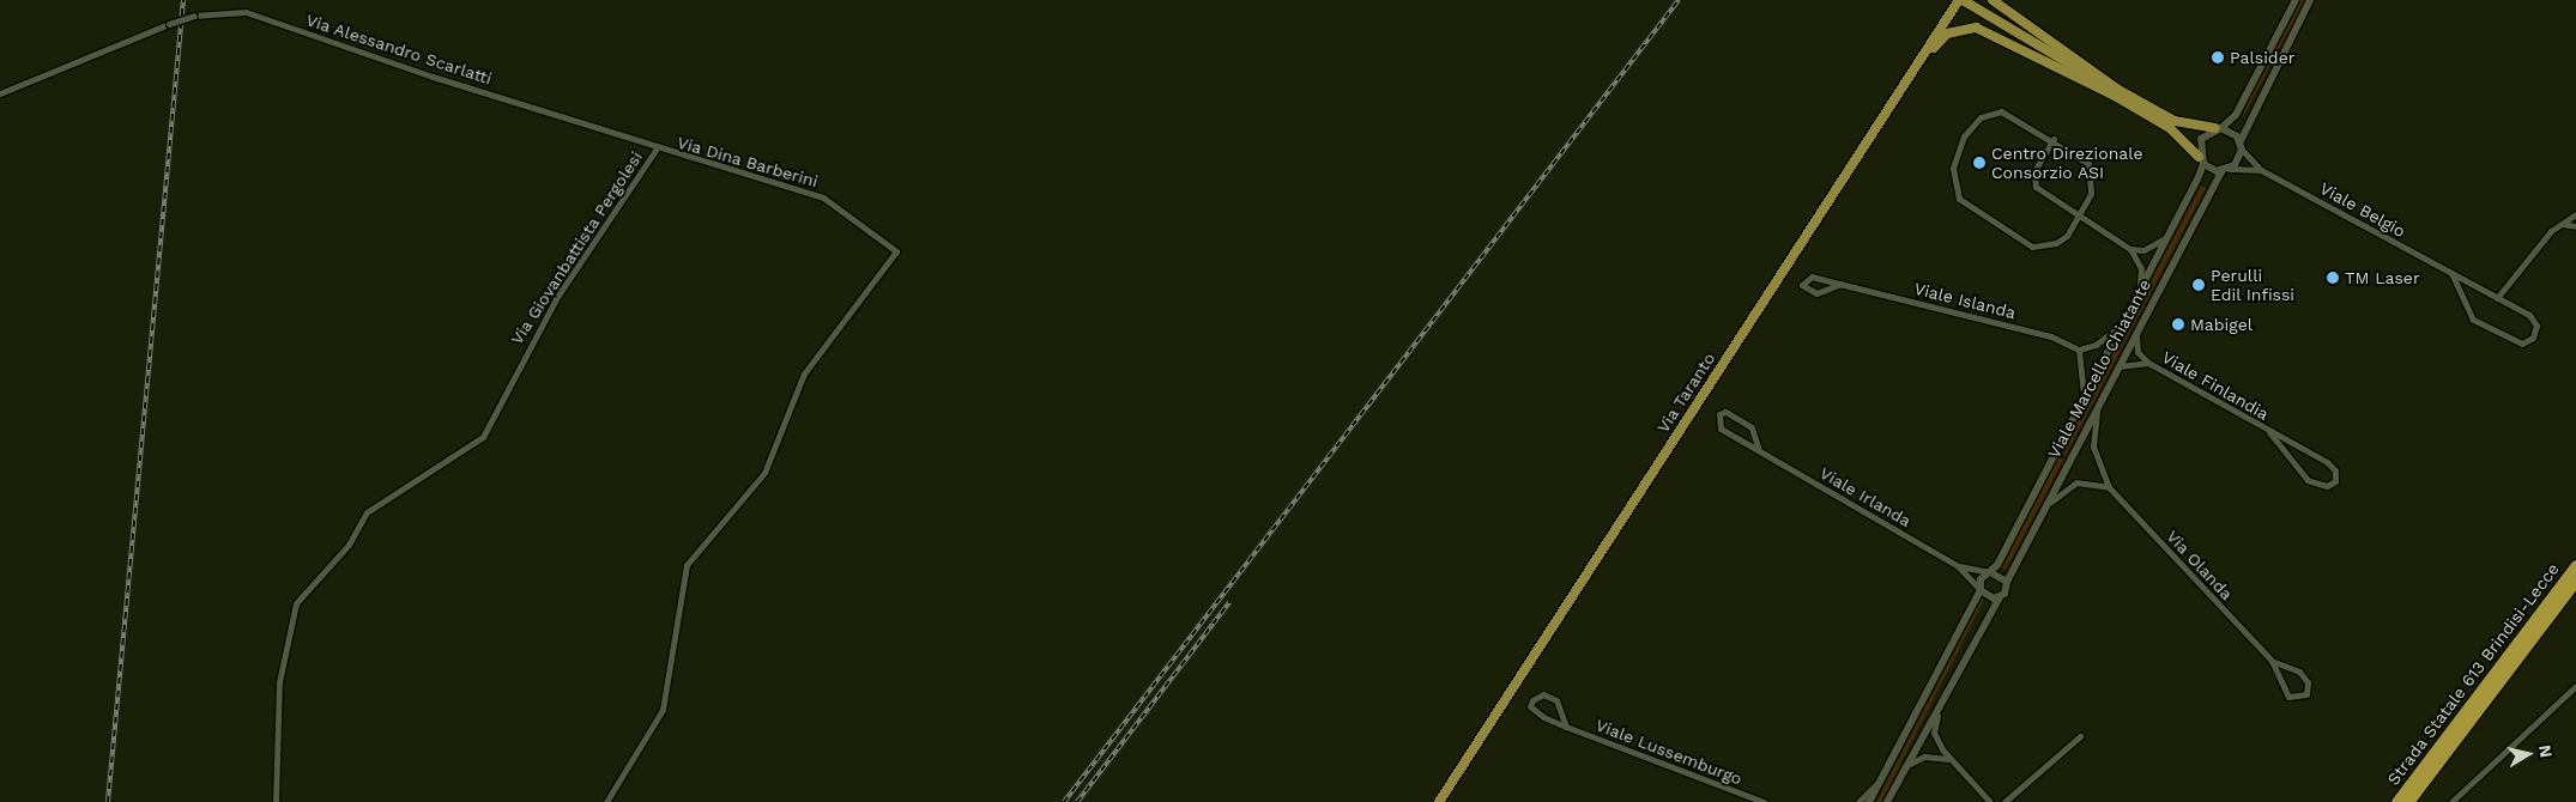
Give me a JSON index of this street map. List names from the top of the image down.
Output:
{
  "streets": {
    "highway": ["Strada Statale 613 Brindisi-Lecce"],
    "main road": ["Via Taranto"],
    "street": [
      "Via Alessandro Scarlatti",
      "Via Dina Barberini",
      "Viale Belgio",
      "Via Giovanbattista Pergolesi",
      "Viale Islanda",
      "Viale Marcello Chiatante",
      "Viale Finlandia",
      "Viale Irlanda",
      "Via Olanda",
      "Viale Lussemburgo"
    ]
  },
  "crossings": [
    ["Via Alessandro Scarlatti", "Via Dina Barberini"],
    ["Via Alessandro Scarlatti", "Via Giovanbattista Pergolesi"],
    ["Via Dina Barberini", "Via Giovanbattista Pergolesi"],
    ["Viale Belgio", "Viale Marcello Chiatante"],
    ["Viale Marcello Chiatante", "Viale Finlandia"],
    ["Viale Marcello Chiatante", "Viale Irlanda"],
    ["Viale Marcello Chiatante", "Via Olanda"]
  ],
  "places": [
    "Palsider",
    "Centro Direzionale Consorzio ASI",
    "TM Laser",
    "Perulli Edil Infissi",
    "Mabigel"
  ],
  "north": "right"
}
